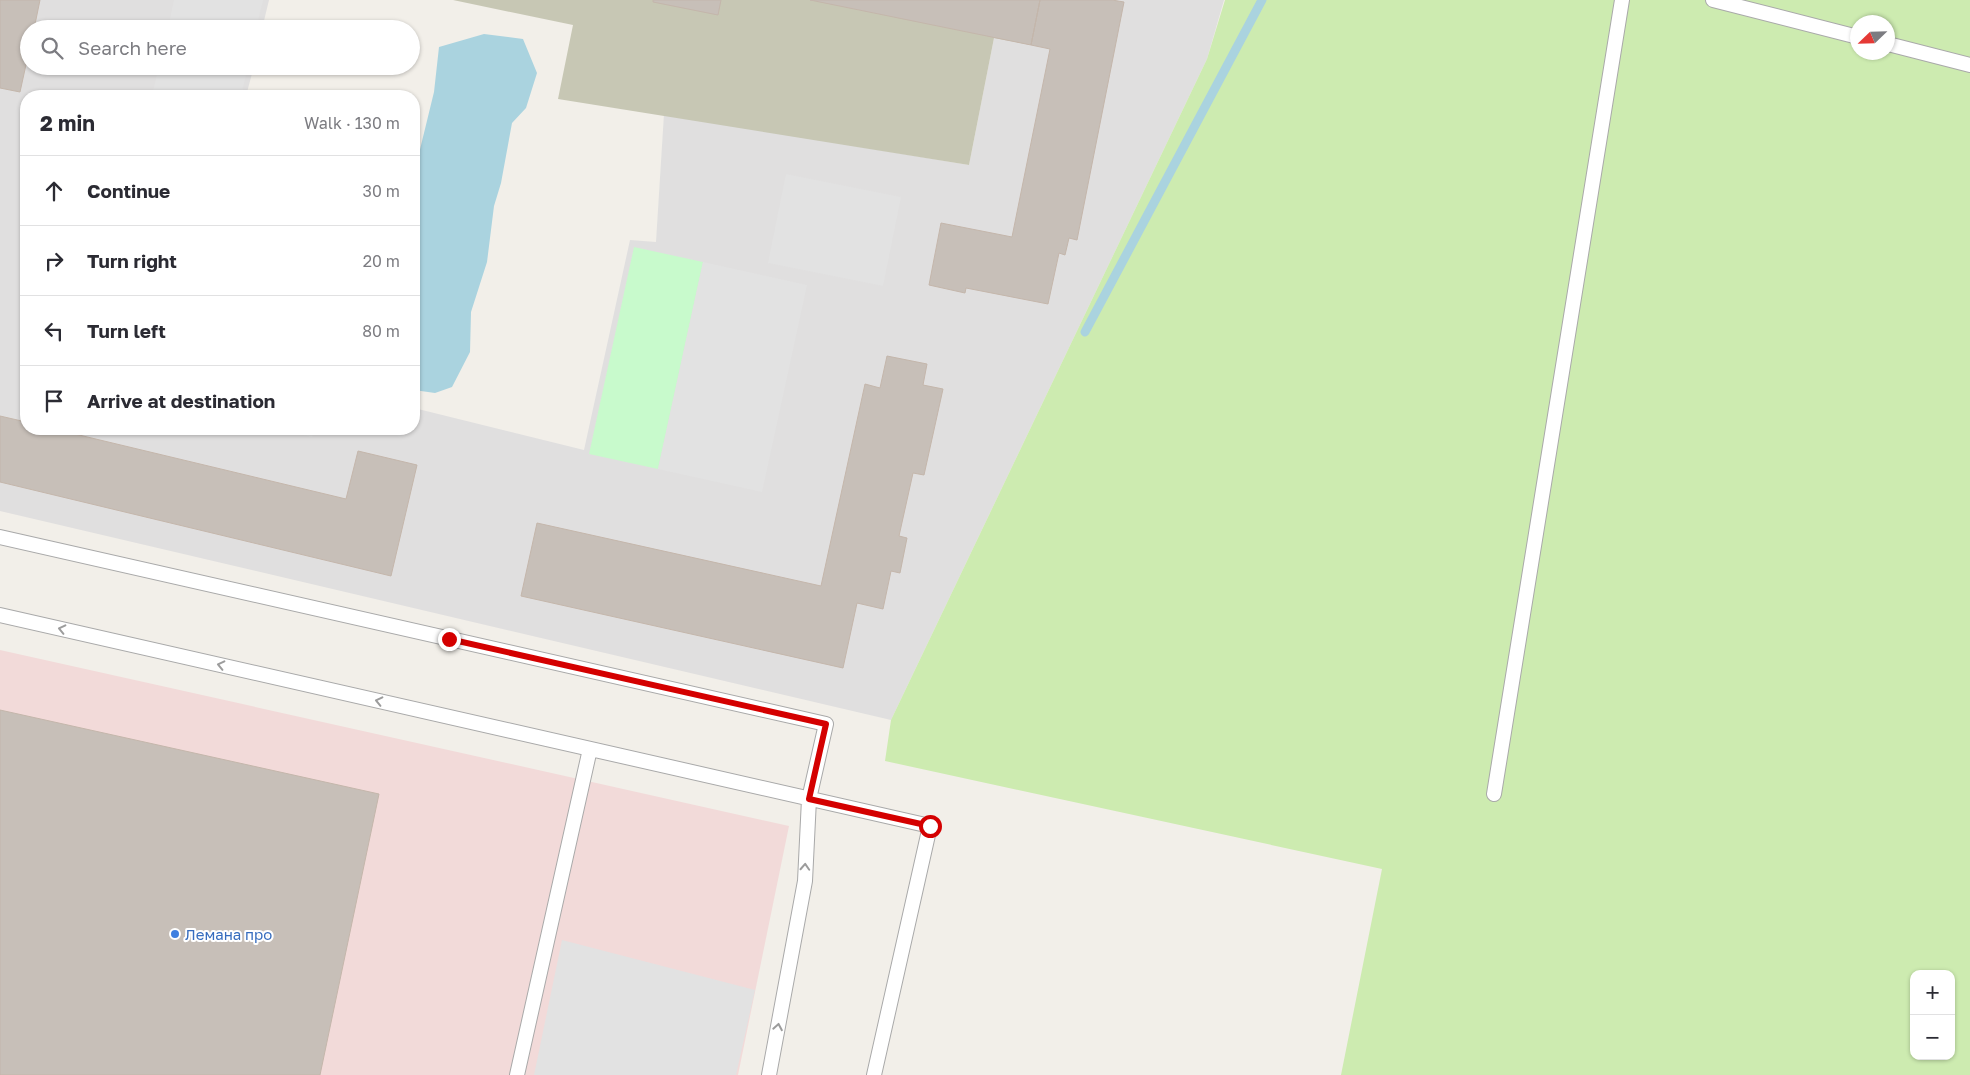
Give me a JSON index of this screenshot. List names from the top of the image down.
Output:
{
  "places": ["Лемана про"],
  "north": "bottom left",
  "page": {
    "search": "Search here",
    "heading": ["2 min", "Walk · 130 m"],
    "list": [
      ["Continue", "30 m"],
      ["Turn right", "20 m"],
      ["Turn left", "80 m"],
      "Arrive at destination"
    ],
    "map_buttons": ["+", "−"]
  }
}
